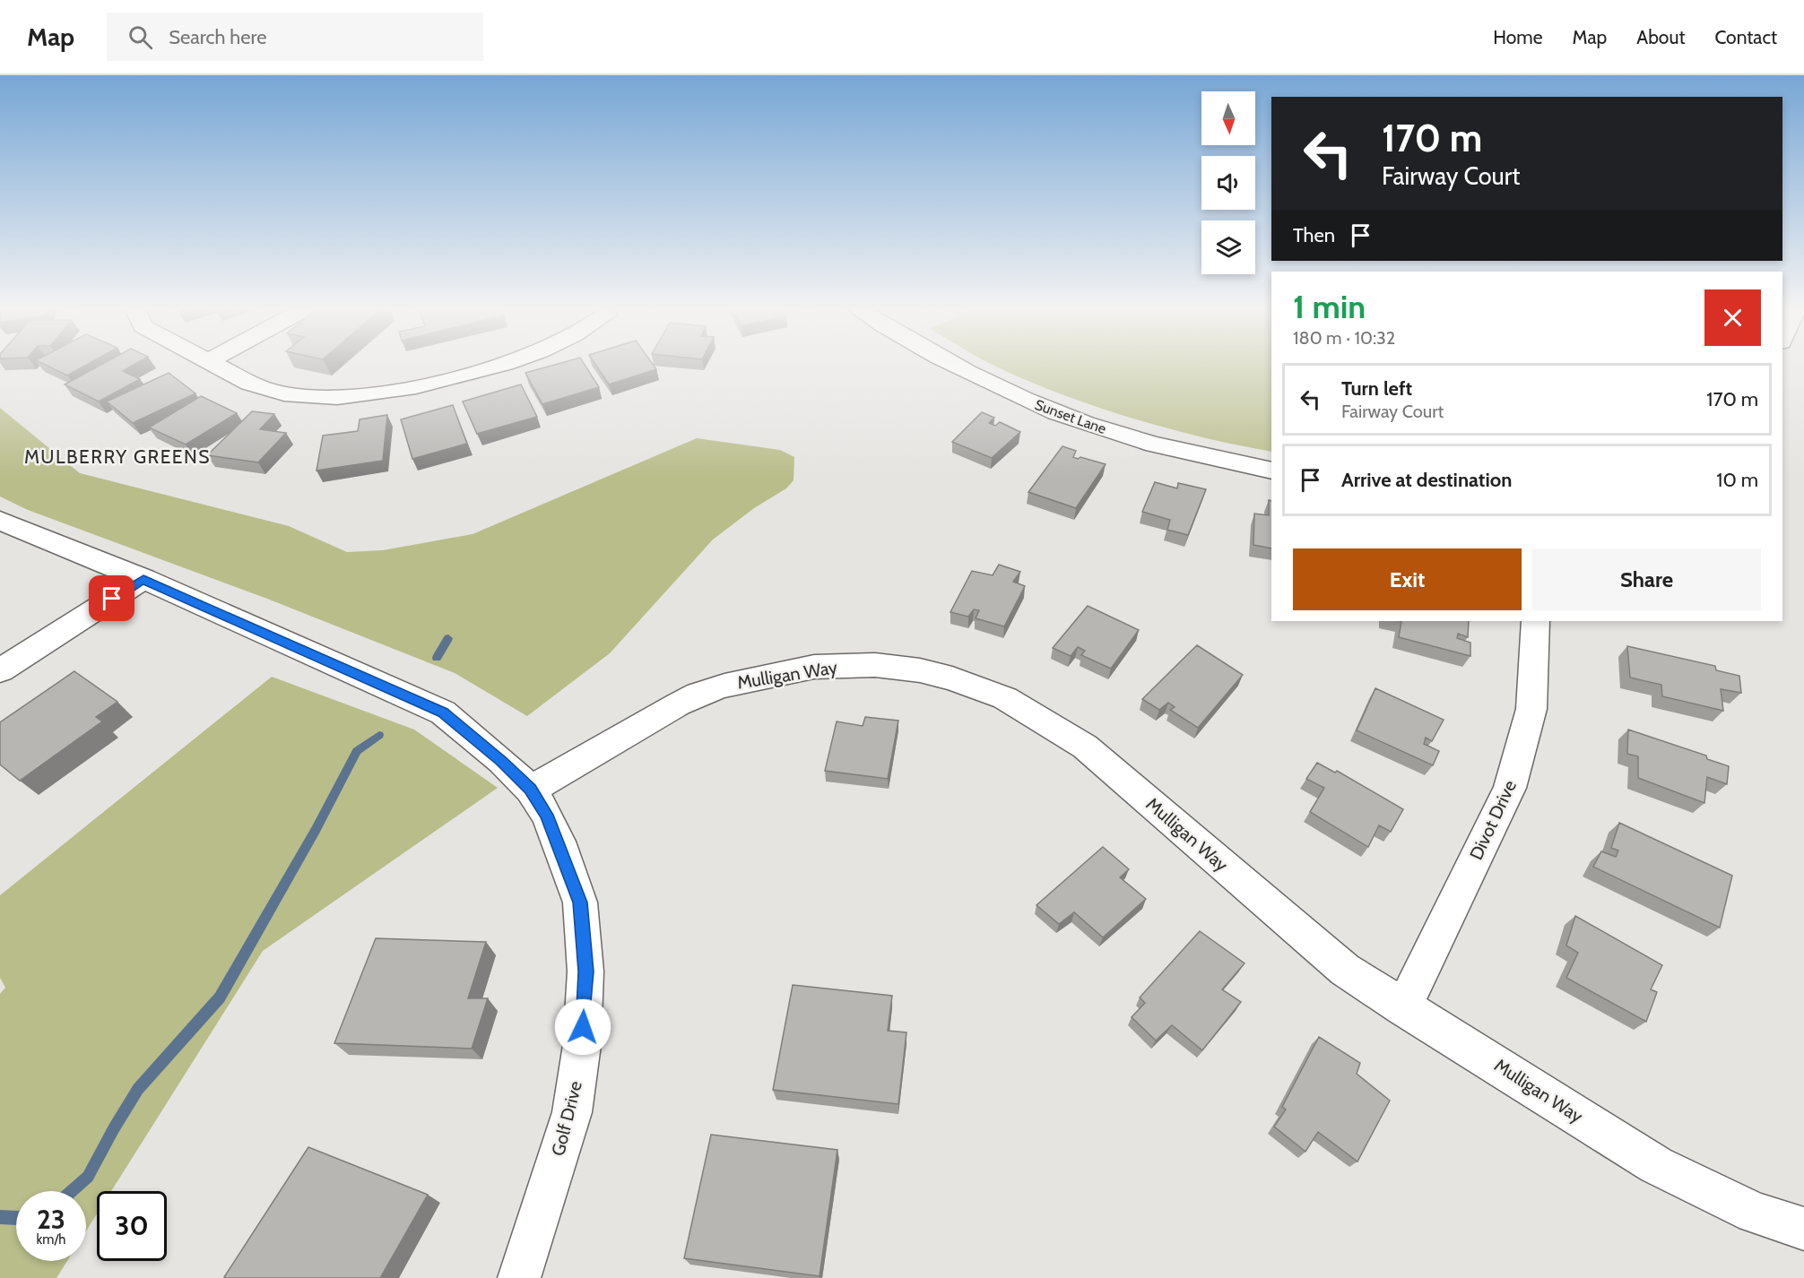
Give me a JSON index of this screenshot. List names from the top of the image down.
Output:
{
  "streets": {
    "street": [
      "Sunset Lane",
      "Mulligan Way",
      "Divot Drive",
      "Golf Drive"
    ]
  },
  "crossings": [
    ["Mulligan Way", "Divot Drive"],
    ["Mulligan Way", "Golf Drive"]
  ],
  "districts": ["MULBERRY GREENS"],
  "north": "bottom",
  "page": {
    "header": "Map",
    "search": "Search here",
    "nav": [
      "Home",
      "Map",
      "About",
      "Contact"
    ],
    "turn": ["170 m", "Fairway Court"],
    "then": "Then",
    "heading": ["1 min", "180 m · 10:32"],
    "list": [
      {
        "name": "Turn left",
        "note": "Fairway Court",
        "value": "170 m"
      },
      {
        "name": "Arrive at destination",
        "value": "10 m"
      }
    ],
    "buttons": ["Exit", "Share"],
    "speed": "23 km/h",
    "limit": "30"
  }
}
